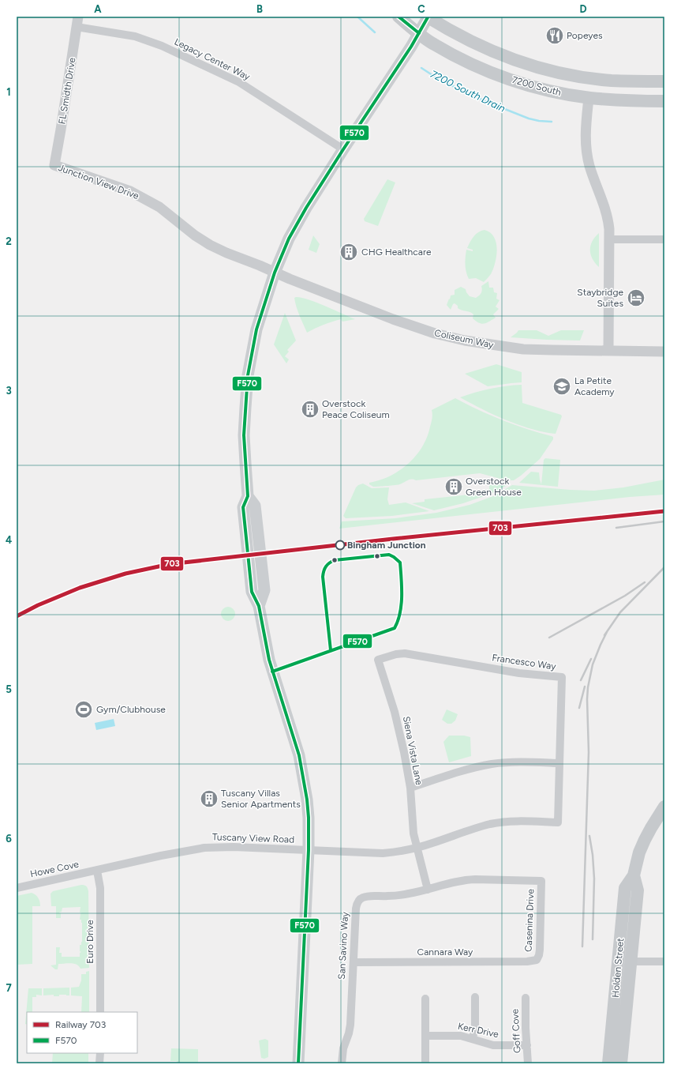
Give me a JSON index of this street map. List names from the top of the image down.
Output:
{
  "streets": {
    "main road": ["7200 South", "Holden Street"],
    "street": [
      "Legacy Center Way",
      "FL Smidth Drive",
      "Junction View Drive",
      "Coliseum Way",
      "Francesco Way",
      "Siena Vista Lane",
      "Tuscany View Road",
      "Howe Cove",
      "Casenina Drive",
      "Euro Drive",
      "San Savino Way",
      "Cannara Way",
      "Kerr Drive",
      "Goff Cove"
    ]
  },
  "crossings": [
    ["Legacy Center Way", "FL Smidth Drive"],
    ["FL Smidth Drive", "Junction View Drive"],
    ["Junction View Drive", "Coliseum Way"],
    ["Francesco Way", "Siena Vista Lane"],
    ["Francesco Way", "Tuscany View Road"],
    ["Siena Vista Lane", "Tuscany View Road"],
    ["Siena Vista Lane", "San Savino Way"],
    ["Tuscany View Road", "Howe Cove"],
    ["Tuscany View Road", "Euro Drive"],
    ["Howe Cove", "Euro Drive"],
    ["Casenina Drive", "San Savino Way"],
    ["Casenina Drive", "Cannara Way"],
    ["San Savino Way", "Cannara Way"],
    ["Kerr Drive", "Goff Cove"]
  ],
  "water": ["7200 South Drain"],
  "places": {
    "restaurant": ["Popeyes"],
    "building": [
      "CHG Healthcare",
      "Overstock Peace Coliseum",
      "Overstock Green House",
      "Tuscany Villas Senior Apartments"
    ],
    "hotel": ["Staybridge Suites"],
    "school or university": ["La Petite Academy"],
    "other": ["Bingham Junction"],
    "sports": ["Gym/Clubhouse"]
  },
  "lines": ["transit line F570", "rail line 703"],
  "legend": ["Railway 703", "F570"],
  "grid": {
    "columns": [
      "A",
      "B",
      "C",
      "D"
    ],
    "rows": [
      "1",
      "2",
      "3",
      "4",
      "5",
      "6",
      "7"
    ]
  }
}
